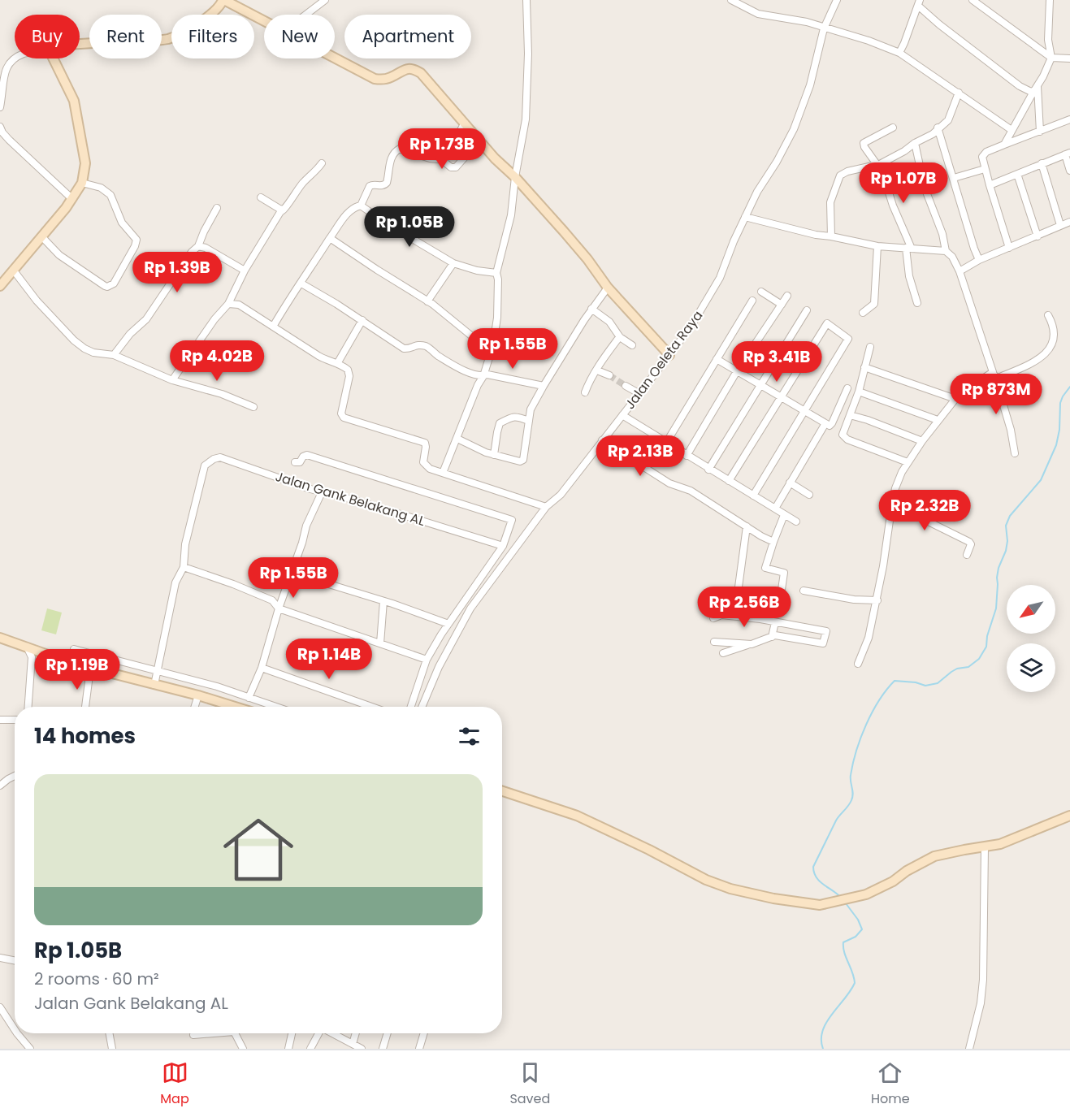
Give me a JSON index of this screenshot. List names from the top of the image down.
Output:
{
  "streets": {
    "street": ["Jalan Oeleta Raya", "Jalan Gank Belakang AL"]
  },
  "north": "bottom left",
  "page": {
    "chip": [
      "Buy",
      "Rent",
      "Filters",
      "New",
      "Apartment"
    ],
    "price": [
      "Rp 1.73B",
      "Rp 1.07B",
      "Rp 1.05B",
      "Rp 1.39B",
      "Rp 1.55B",
      "Rp 4.02B",
      "Rp 3.41B",
      "Rp 873M",
      "Rp 2.13B",
      "Rp 2.32B",
      "Rp 1.55B",
      "Rp 2.56B",
      "Rp 1.14B",
      "Rp 1.19B"
    ],
    "heading": "14 homes",
    "list": [
      {
        "name": "Rp 1.05B",
        "note": "2 rooms · 60 m² · Jalan Gank Belakang AL"
      }
    ],
    "tabs": ["Map", "Saved", "Home"]
  }
}
